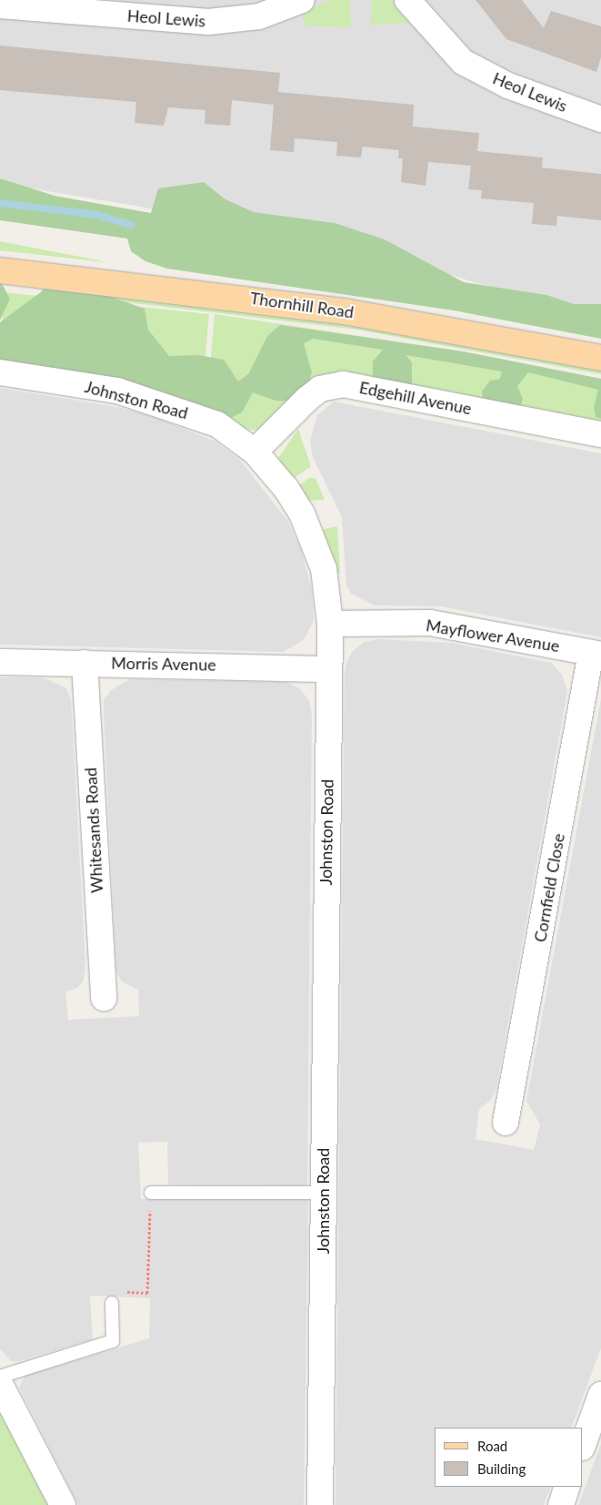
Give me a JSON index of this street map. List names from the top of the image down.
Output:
{
  "streets": {
    "main road": ["Thornhill Road"],
    "street": [
      "Heol Lewis",
      "Edgehill Avenue",
      "Johnston Road",
      "Mayflower Avenue",
      "Morris Avenue",
      "Whitesands Road",
      "Cornfield Close"
    ]
  },
  "crossings": [
    ["Edgehill Avenue", "Johnston Road"],
    ["Johnston Road", "Mayflower Avenue"],
    ["Johnston Road", "Morris Avenue"],
    ["Mayflower Avenue", "Cornfield Close"],
    ["Morris Avenue", "Whitesands Road"]
  ],
  "legend": ["Road", "Building"]
}
